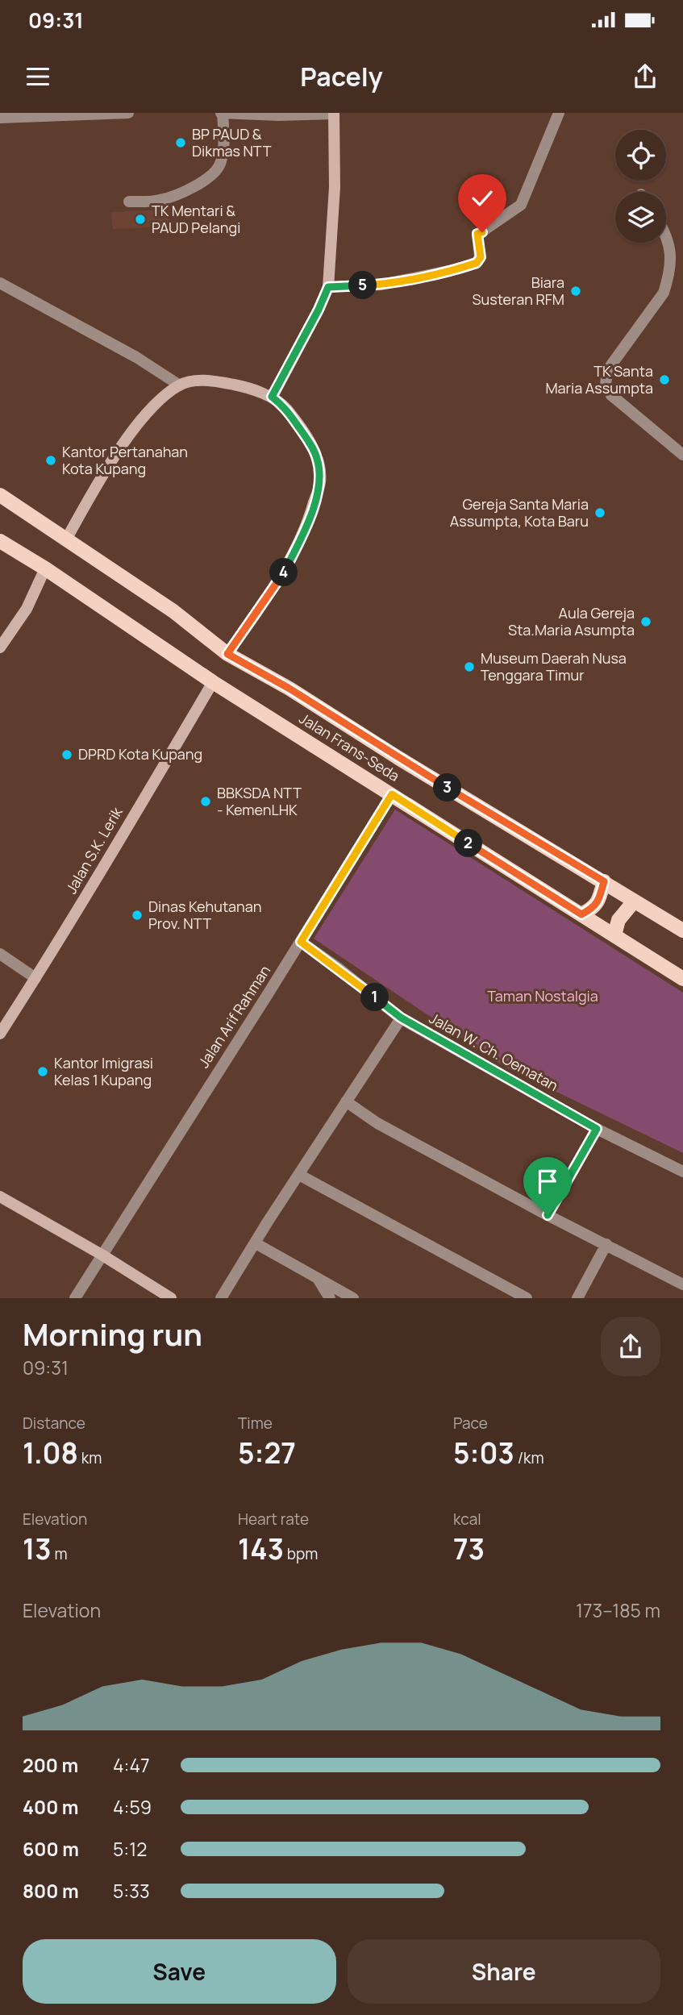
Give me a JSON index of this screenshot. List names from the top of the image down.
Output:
{
  "streets": {
    "main road": ["Jalan Frans-Seda"],
    "street": ["Jalan S.K. Lerik", "Jalan Arif Rahman", "Jalan W. Ch. Oematan"]
  },
  "crossings": [
    ["Jalan Frans-Seda", "Jalan S.K. Lerik"],
    ["Jalan Frans-Seda", "Jalan Arif Rahman"],
    ["Jalan Arif Rahman", "Jalan W. Ch. Oematan"]
  ],
  "parks": ["Taman Nostalgia"],
  "places": [
    "BP PAUD & Dikmas NTT",
    "TK Mentari & PAUD Pelangi",
    "Biara Susteran RFM",
    "TK Santa Maria Assumpta",
    "Kantor Pertanahan Kota Kupang",
    "Gereja Santa Maria Assumpta, Kota Baru",
    "Aula Gereja Sta.Maria Asumpta",
    "Museum Daerah Nusa Tenggara Timur",
    "DPRD Kota Kupang",
    "BBKSDA NTT - KemenLHK",
    "Dinas Kehutanan Prov. NTT",
    "Kantor Imigrasi Kelas 1 Kupang"
  ],
  "page": {
    "status": "09:31",
    "header": "Pacely",
    "pins": [
      "5",
      "4",
      "3",
      "2",
      "1"
    ],
    "heading": ["Morning run", "09:31"],
    "stats": [
      ["Distance", "1.08 km"],
      ["Time", "5:27"],
      ["Pace", "5:03 /km"],
      ["Elevation", "13 m"],
      ["Heart rate", "143 bpm"],
      ["kcal", "73"]
    ],
    "chart": ["Elevation", "173–185 m"],
    "list": [
      {
        "name": "200 m",
        "note": "4:47"
      },
      {
        "name": "400 m",
        "note": "4:59"
      },
      {
        "name": "600 m",
        "note": "5:12"
      },
      {
        "name": "800 m",
        "note": "5:33"
      }
    ],
    "buttons": ["Save", "Share"]
  }
}
